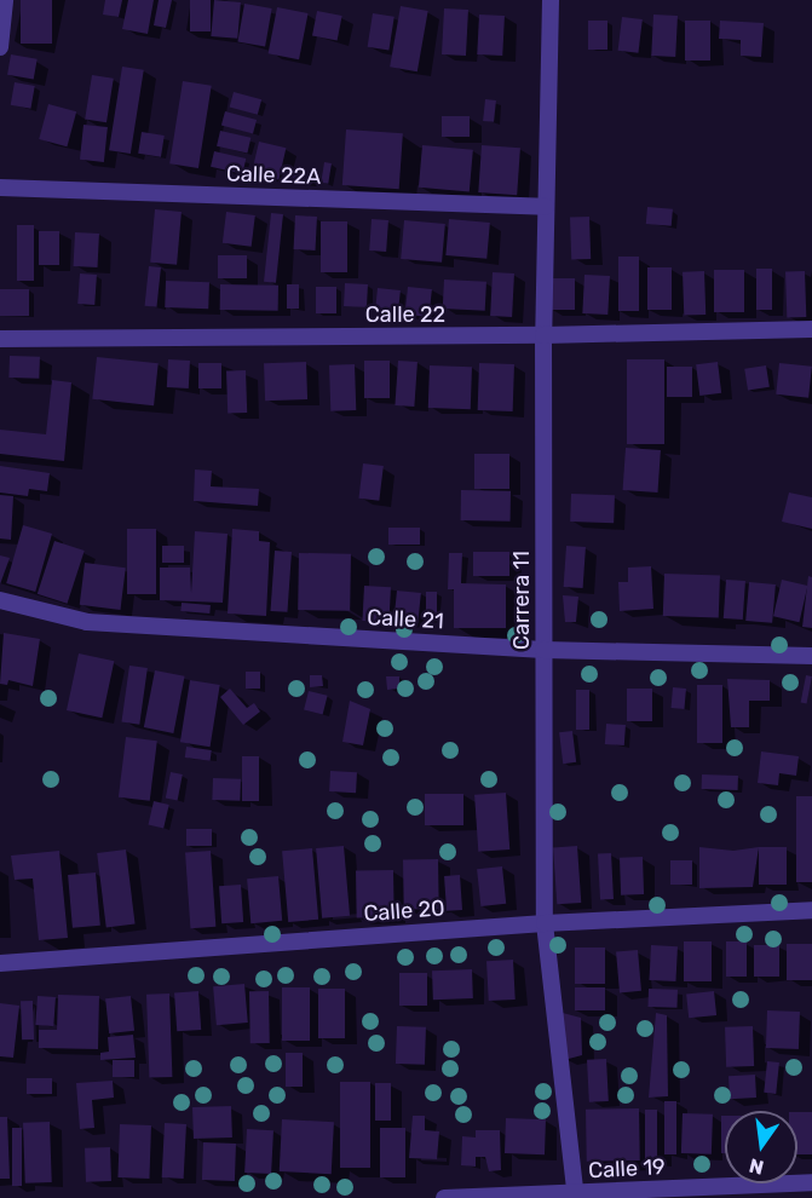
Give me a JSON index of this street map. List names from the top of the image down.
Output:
{
  "streets": {
    "street": [
      "Calle 22A",
      "Calle 22",
      "Carrera 11",
      "Calle 21",
      "Calle 20",
      "Calle 19"
    ]
  },
  "crossings": [
    ["Calle 22A", "Carrera 11"],
    ["Calle 22", "Carrera 11"],
    ["Carrera 11", "Calle 21"],
    ["Carrera 11", "Calle 20"],
    ["Carrera 11", "Calle 19"]
  ],
  "north": "bottom"
}
